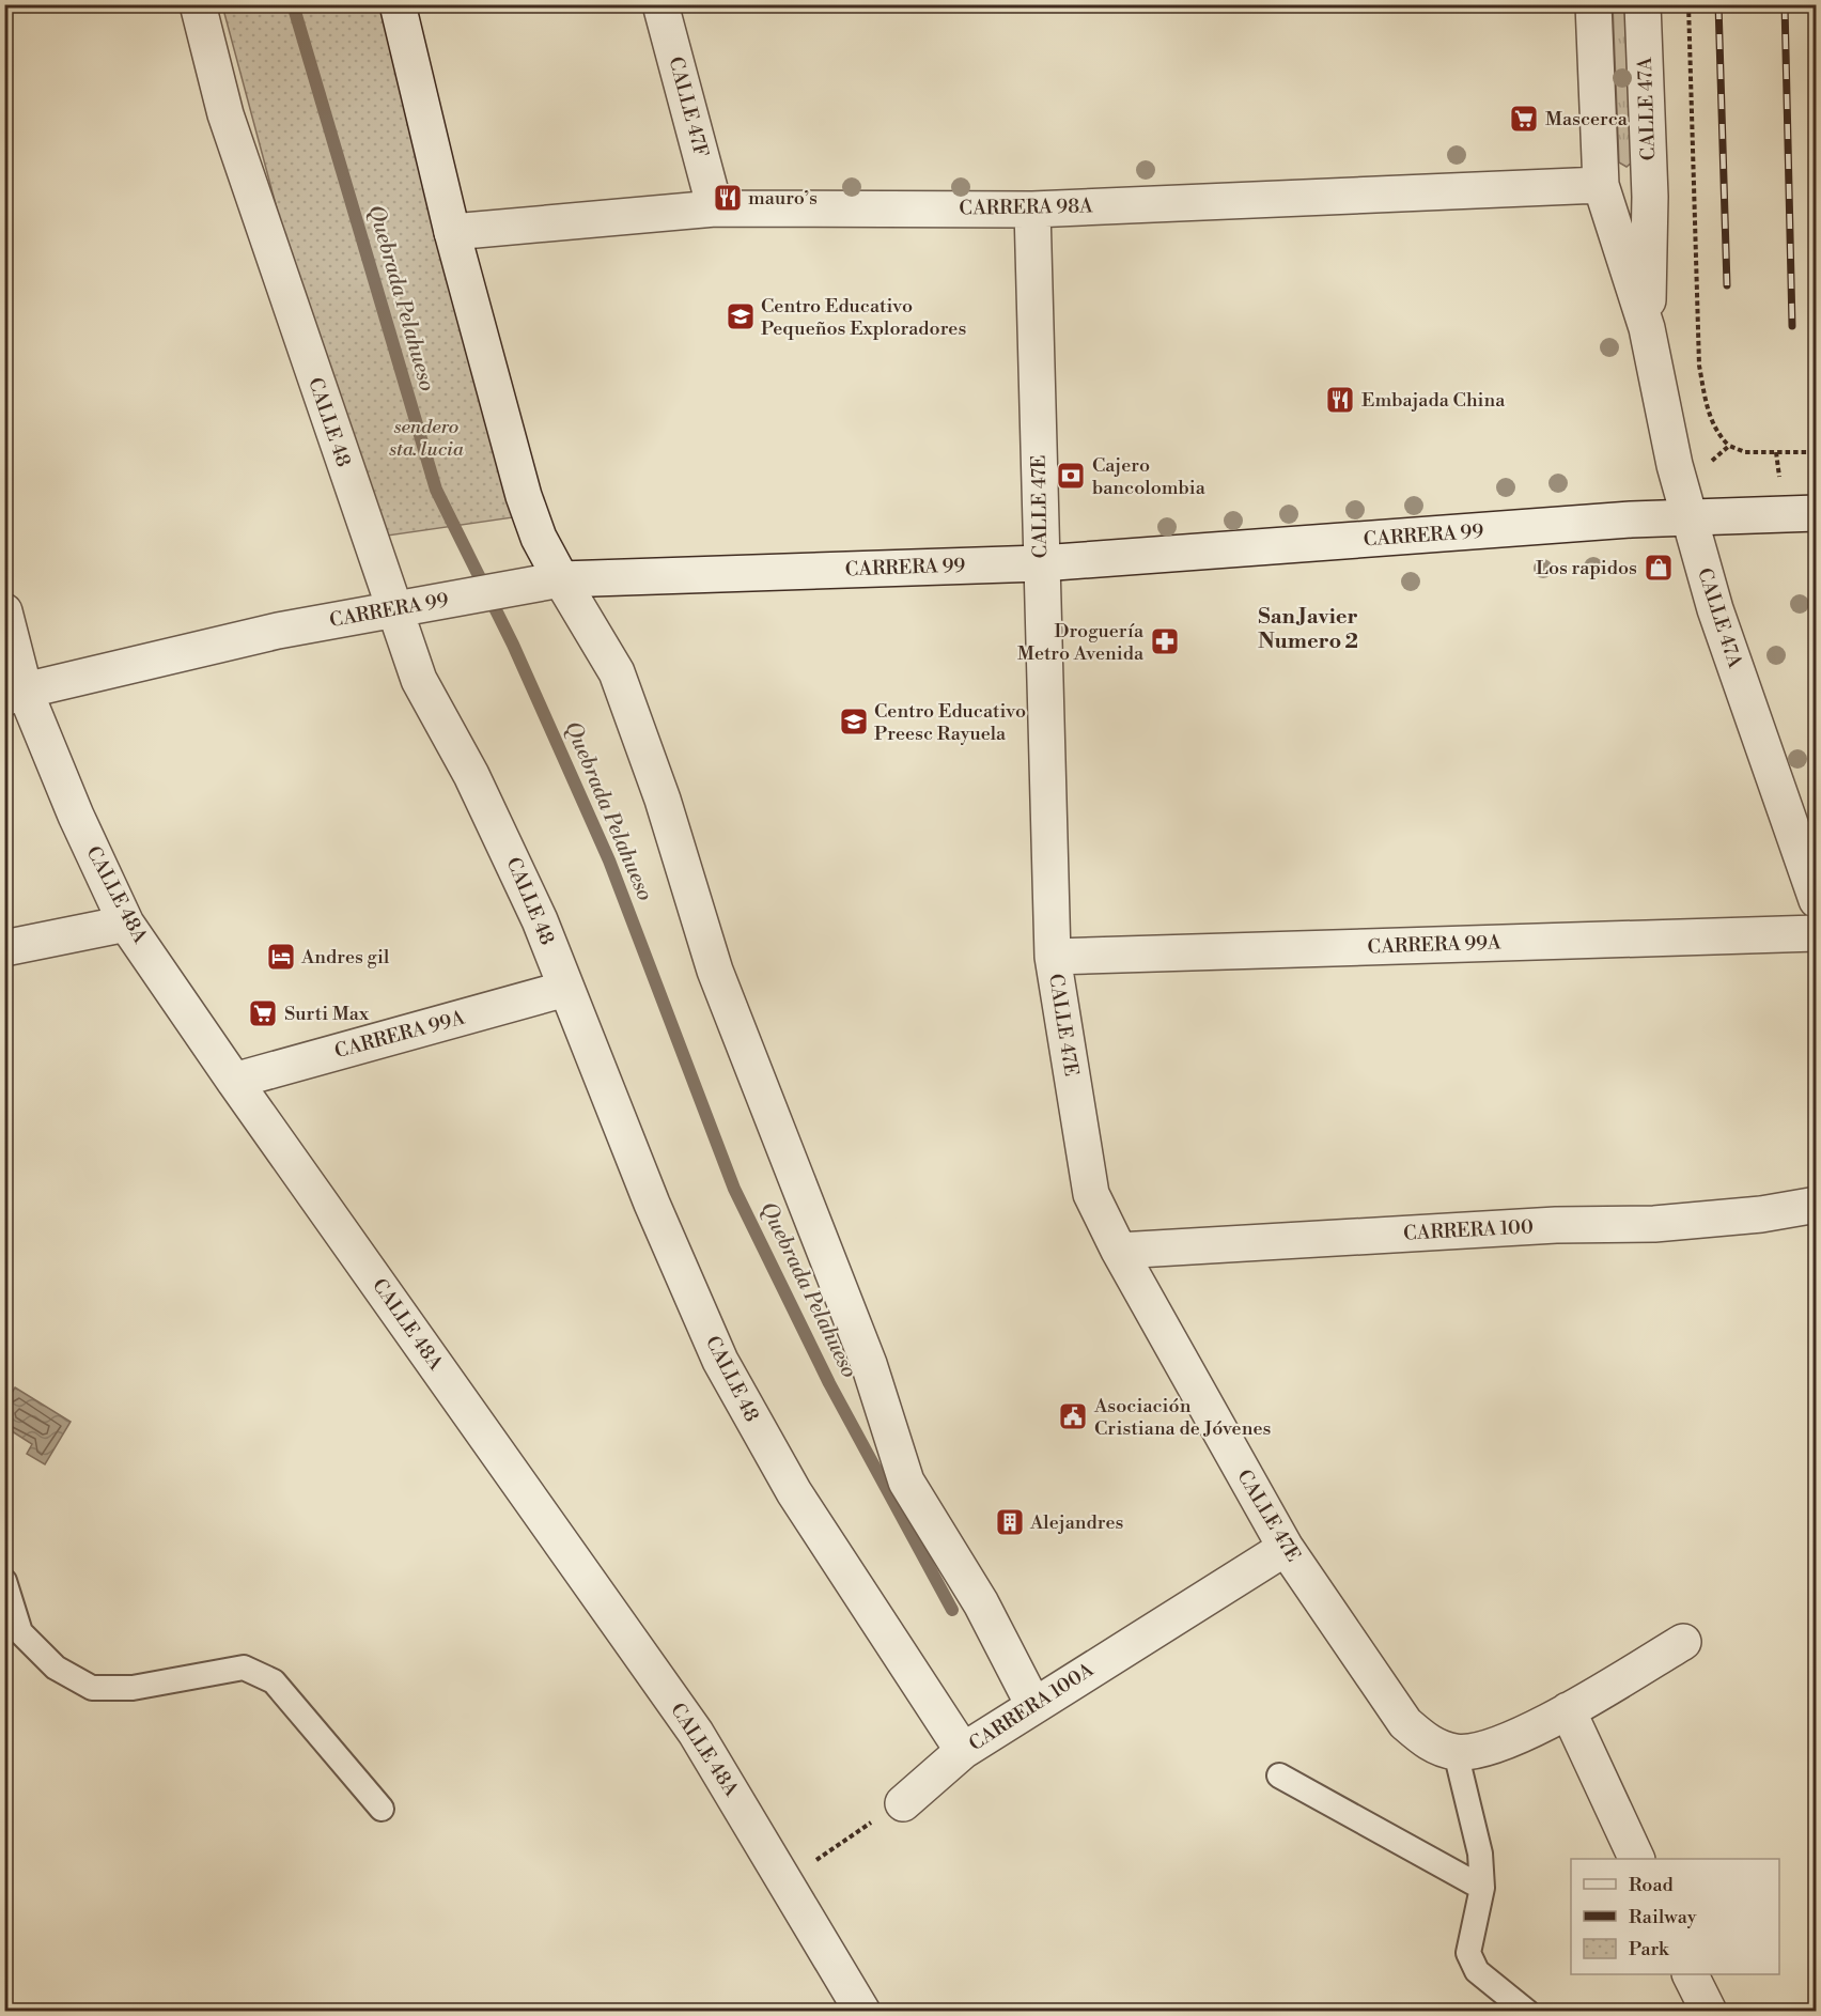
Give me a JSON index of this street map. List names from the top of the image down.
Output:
{
  "streets": {
    "street": [
      "CALLE 47F",
      "CALLE 47A",
      "CARRERA 98A",
      "CALLE 48",
      "CALLE 47E",
      "CARRERA 99",
      "CALLE 48A",
      "CARRERA 99A",
      "CARRERA 100",
      "CARRERA 100A"
    ]
  },
  "crossings": [
    ["CALLE 47F", "CARRERA 98A"],
    ["CALLE 47A", "CARRERA 98A"],
    ["CALLE 47A", "CARRERA 99"],
    ["CARRERA 98A", "CALLE 47E"],
    ["CALLE 48", "CARRERA 99"],
    ["CALLE 48", "CARRERA 99A"],
    ["CALLE 48", "CARRERA 100A"],
    ["CALLE 47E", "CARRERA 99"],
    ["CALLE 47E", "CARRERA 99A"],
    ["CALLE 47E", "CARRERA 100"],
    ["CALLE 47E", "CARRERA 100A"],
    ["CARRERA 99", "CALLE 48A"],
    ["CALLE 48A", "CARRERA 99A"]
  ],
  "districts": ["San Javier Numero 2"],
  "water": ["Quebrada Pelahueso"],
  "parks": ["sendero sta. lucia"],
  "places": {
    "supermarket": ["Mascerca", "Surti Max"],
    "restaurant": ["mauro’s", "Embajada China"],
    "school or university": ["Centro Educativo Pequeños Exploradores", "Centro Educativo Preesc Rayuela"],
    "bank": ["Cajero bancolombia"],
    "shop": ["Los rapidos"],
    "pharmacy": ["Droguería Metro Avenida"],
    "hotel": ["Andres gil"],
    "public building": ["Asociación Cristiana de Jóvenes"],
    "building": ["Alejandres"]
  },
  "legend": ["Road", "Railway", "Park"]
}
